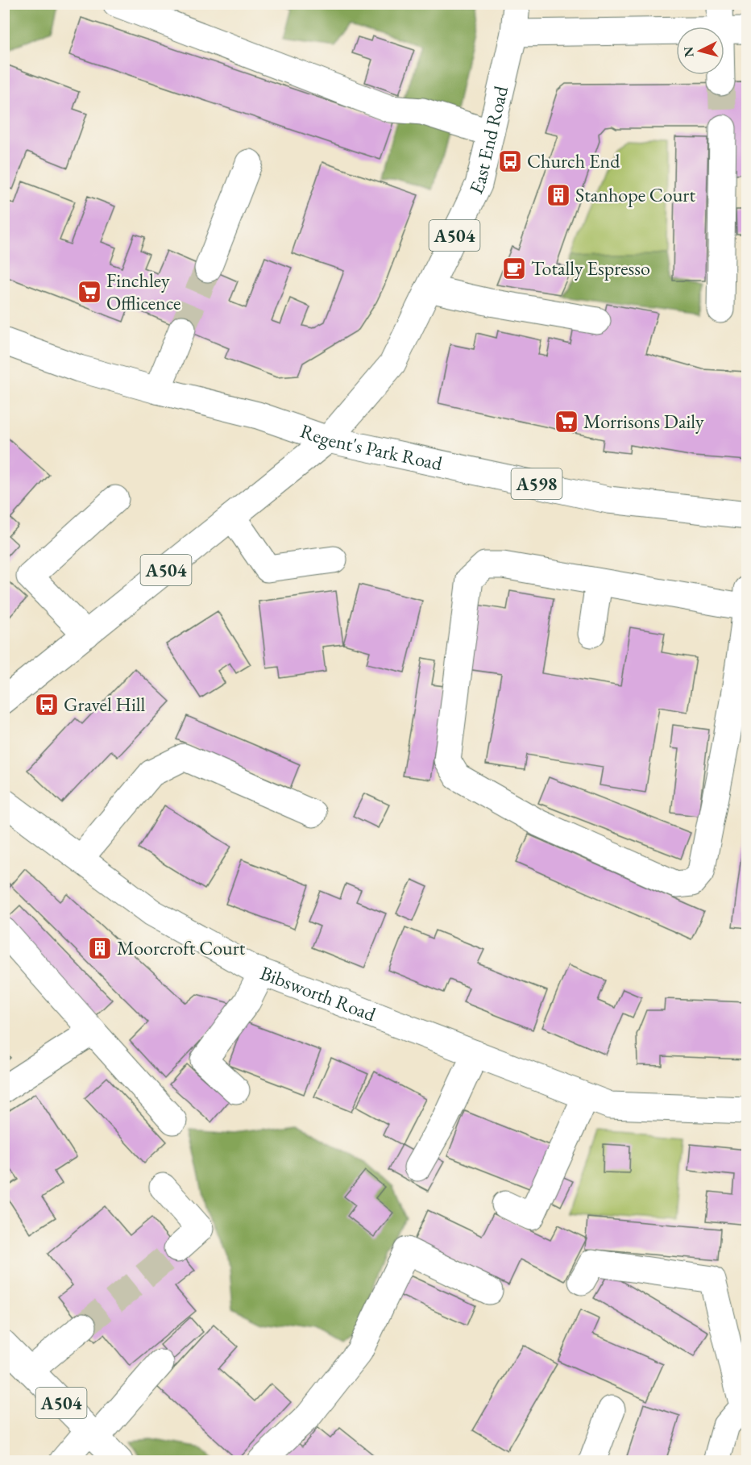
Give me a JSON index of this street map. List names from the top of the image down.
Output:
{
  "streets": {
    "main road": [
      "East End Road",
      "A504",
      "Regent's Park Road",
      "A598",
      "Bibsworth Road"
    ]
  },
  "crossings": [
    ["East End Road", "A504"],
    ["East End Road", "Regent's Park Road"],
    ["A504", "Regent's Park Road"]
  ],
  "places": {
    "bus stop": ["Church End", "Gravel Hill"],
    "building": ["Stanhope Court", "Moorcroft Court"],
    "cafe": ["Totally Espresso"],
    "supermarket": ["Finchley Offlicence", "Morrisons Daily"]
  },
  "north": "left"
}
